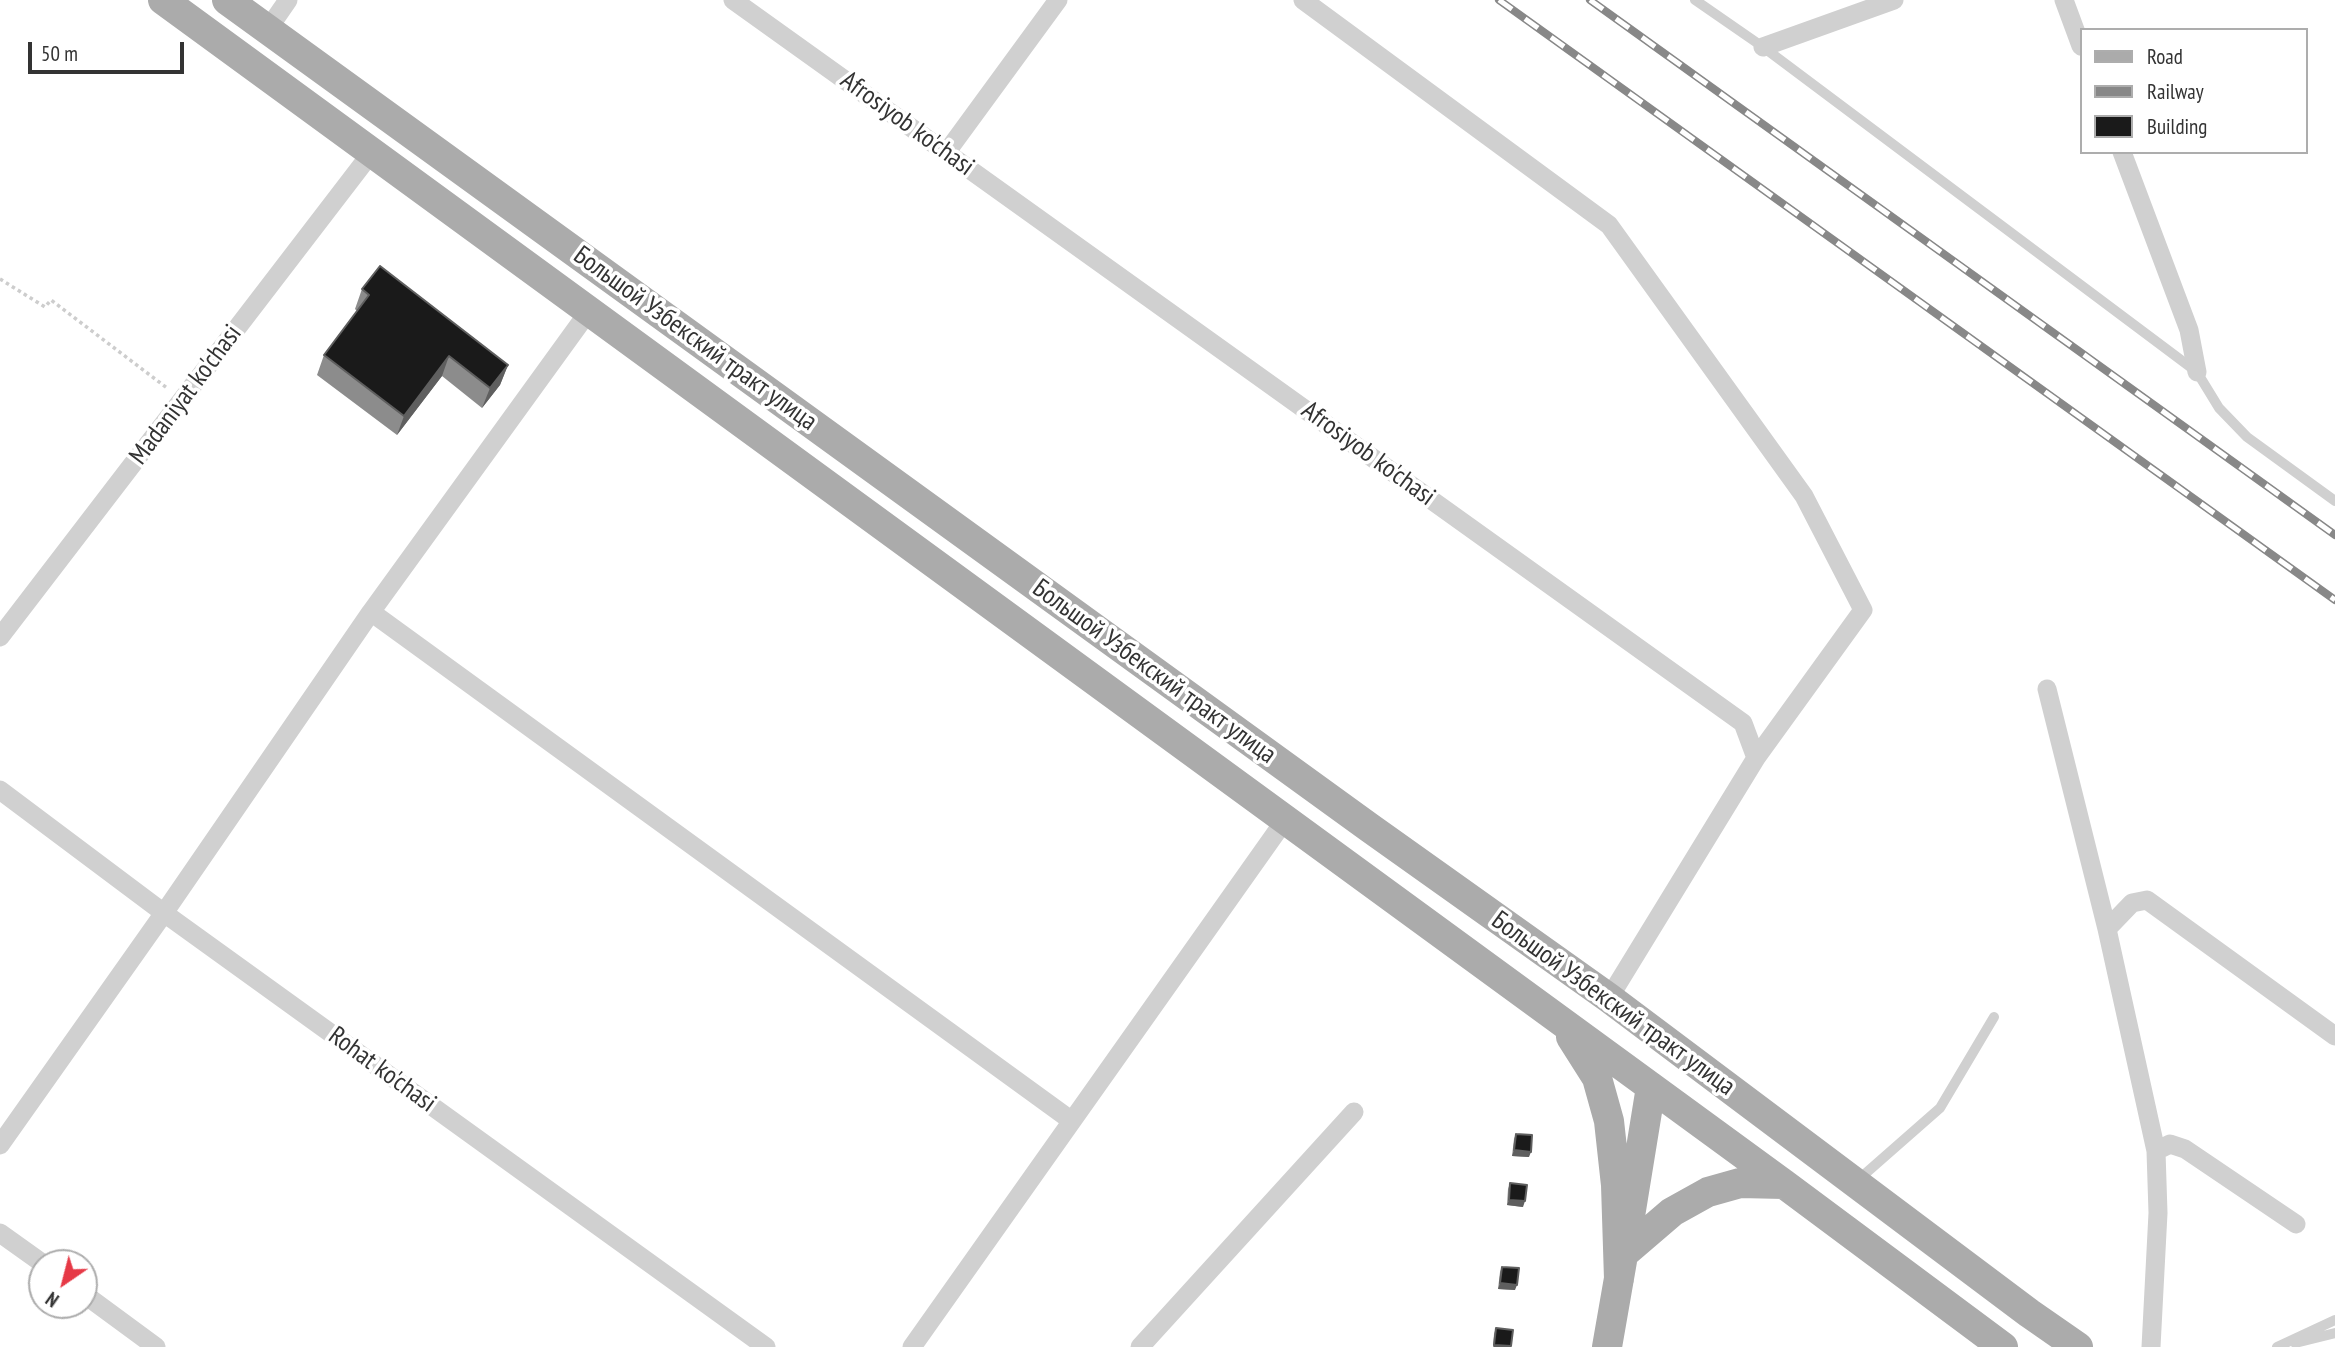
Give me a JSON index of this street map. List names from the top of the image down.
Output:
{
  "streets": {
    "main road": ["Большой Узбекский тракт улица"],
    "street": ["Afrosiyob ko'chasi", "Madaniyat ko'chasi", "Rohat ko'chasi"]
  },
  "crossings": [
    ["Большой Узбекский тракт улица", "Madaniyat ko'chasi"]
  ],
  "legend": ["Road", "Railway", "Building"],
  "scale_bar": "50 m",
  "north": "bottom left"
}
